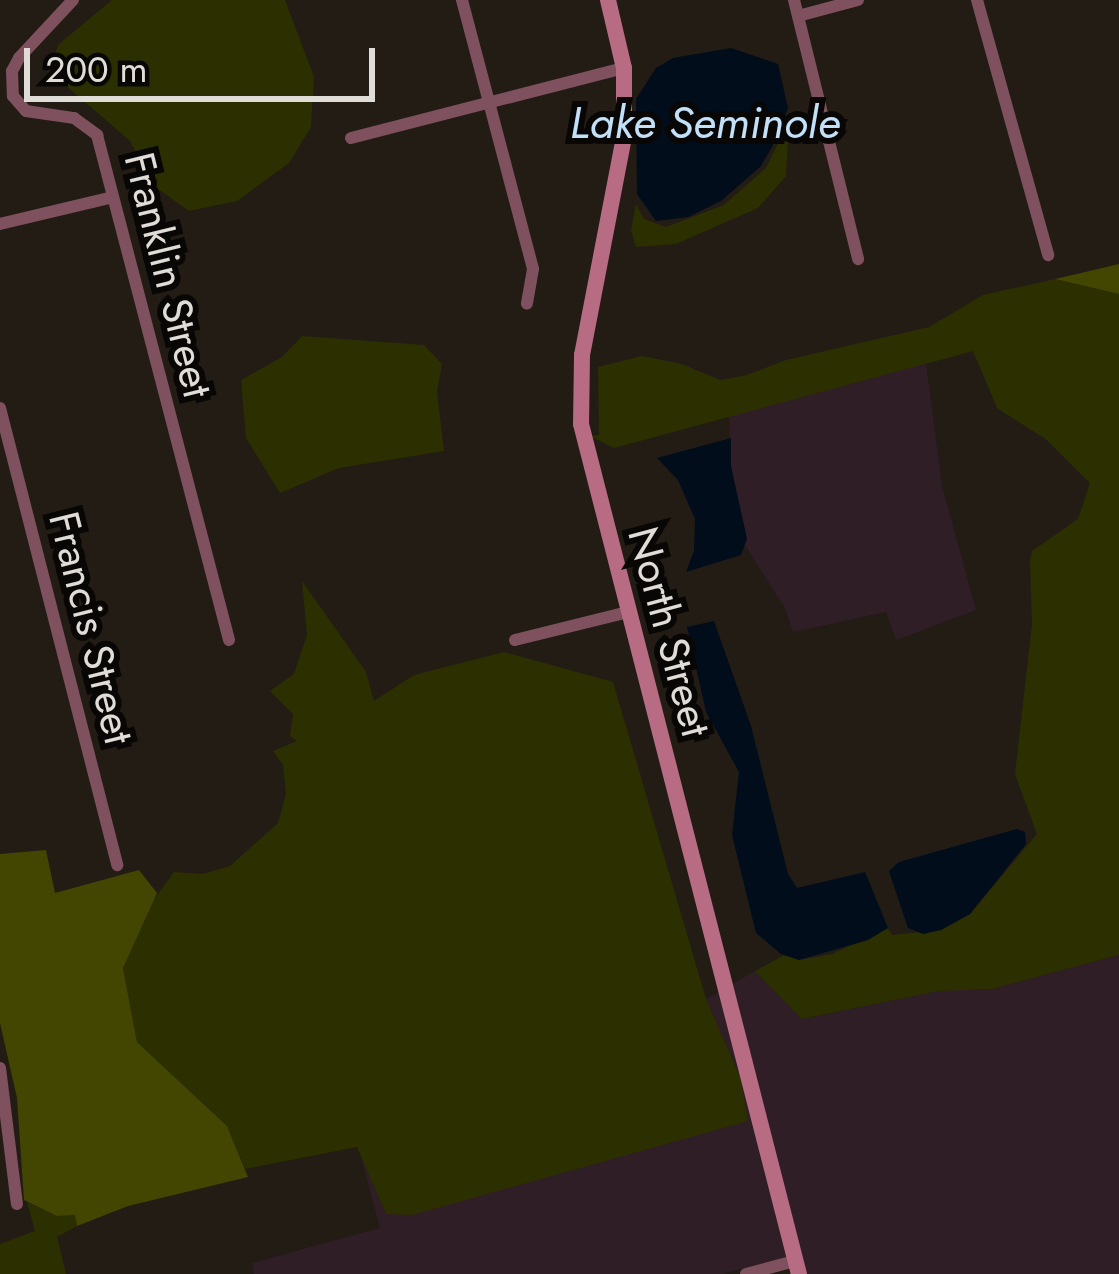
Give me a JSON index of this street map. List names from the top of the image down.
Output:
{
  "streets": {
    "street": ["Franklin Street", "Francis Street", "North Street"]
  },
  "water": ["Lake Seminole"],
  "scale_bar": "200 m"
}
